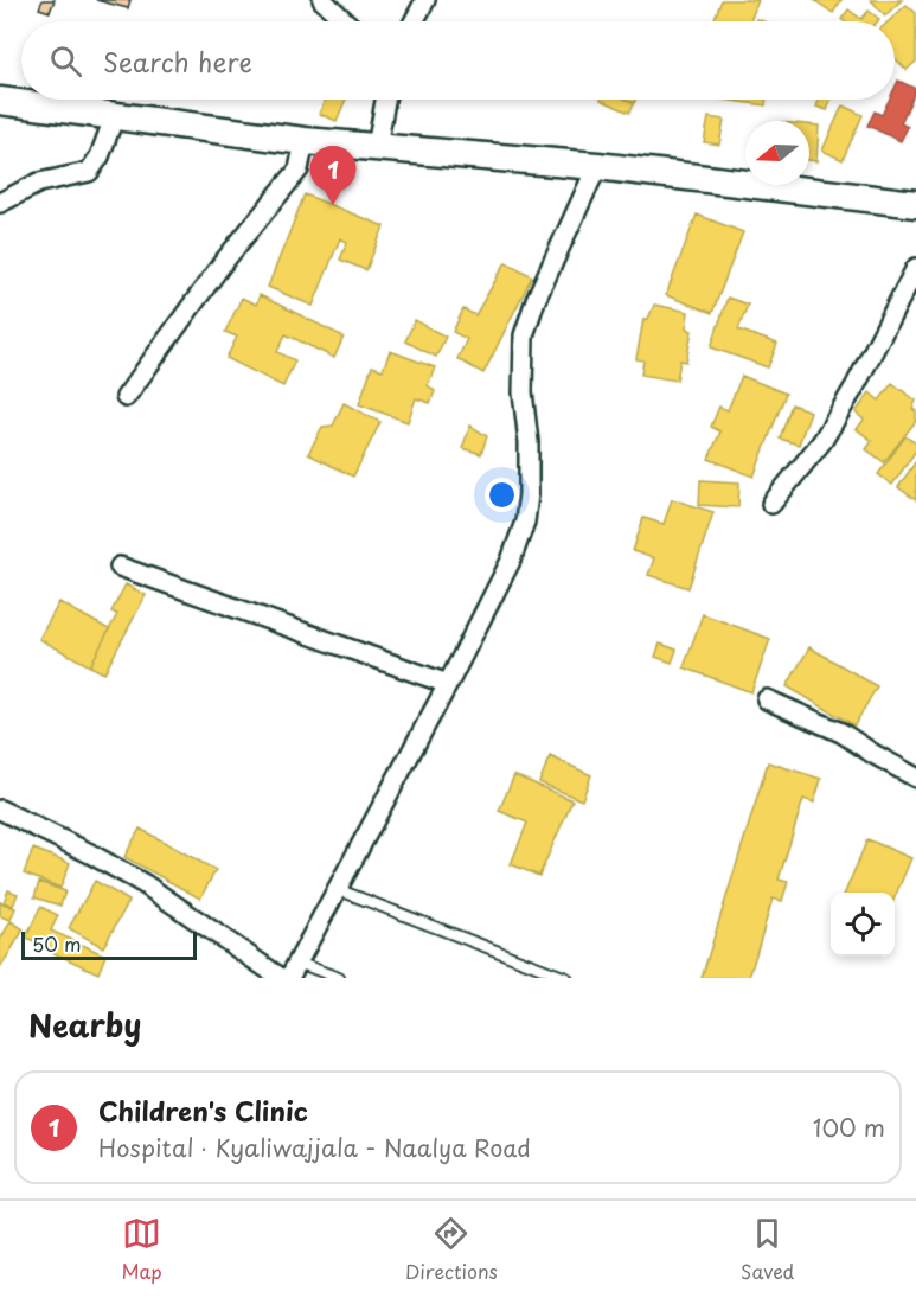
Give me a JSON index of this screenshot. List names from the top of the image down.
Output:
{
  "scale_bar": "50 m",
  "north": "left",
  "page": {
    "search": "Search here",
    "pins": "1",
    "scale": "50 m",
    "heading": "Nearby",
    "list": [
      {
        "mark": "1",
        "name": "Children's Clinic",
        "note": "Hospital · Kyaliwajjala - Naalya Road",
        "value": "100 m"
      }
    ],
    "nav": ["Map", "Directions", "Saved"]
  }
}
